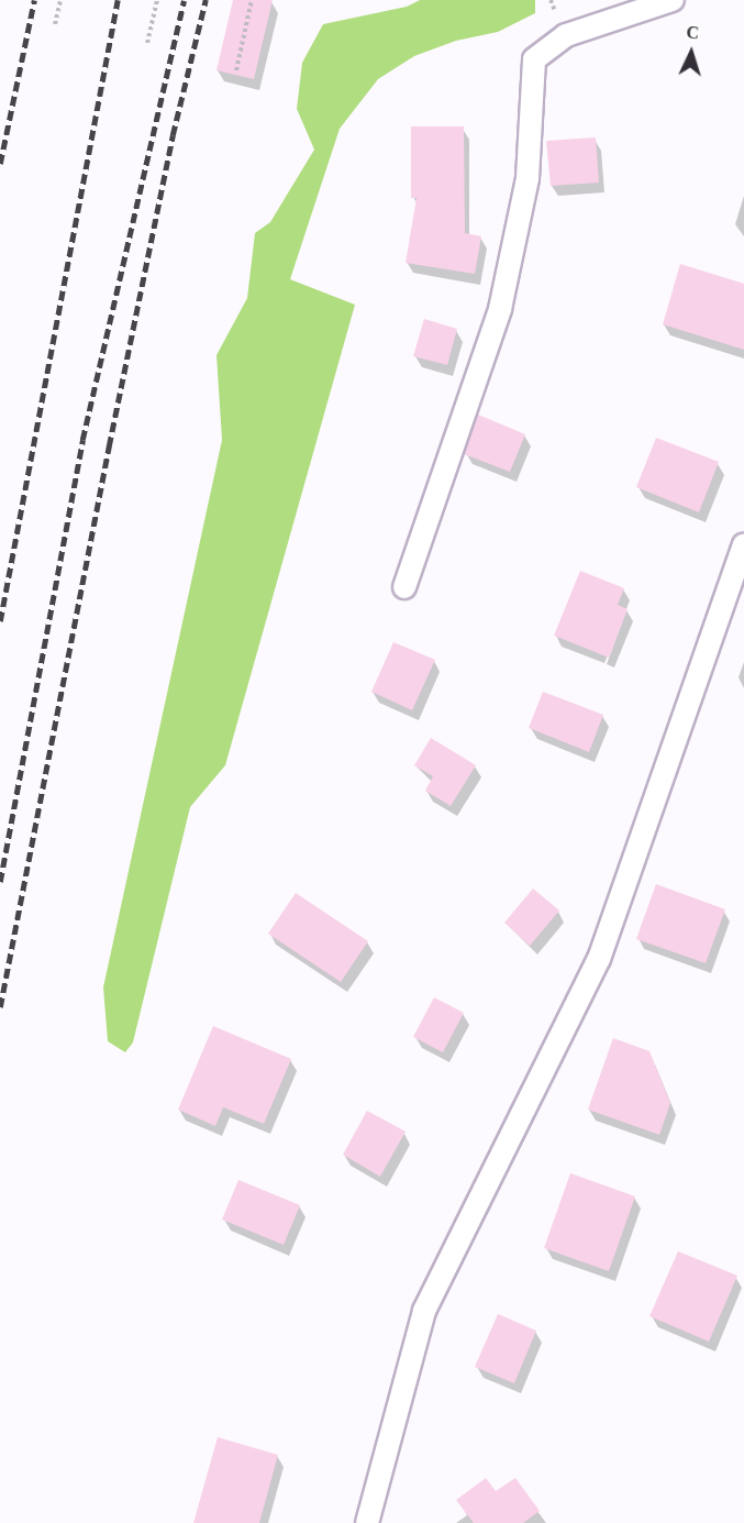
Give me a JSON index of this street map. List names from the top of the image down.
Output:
{
  "north": "top"
}
